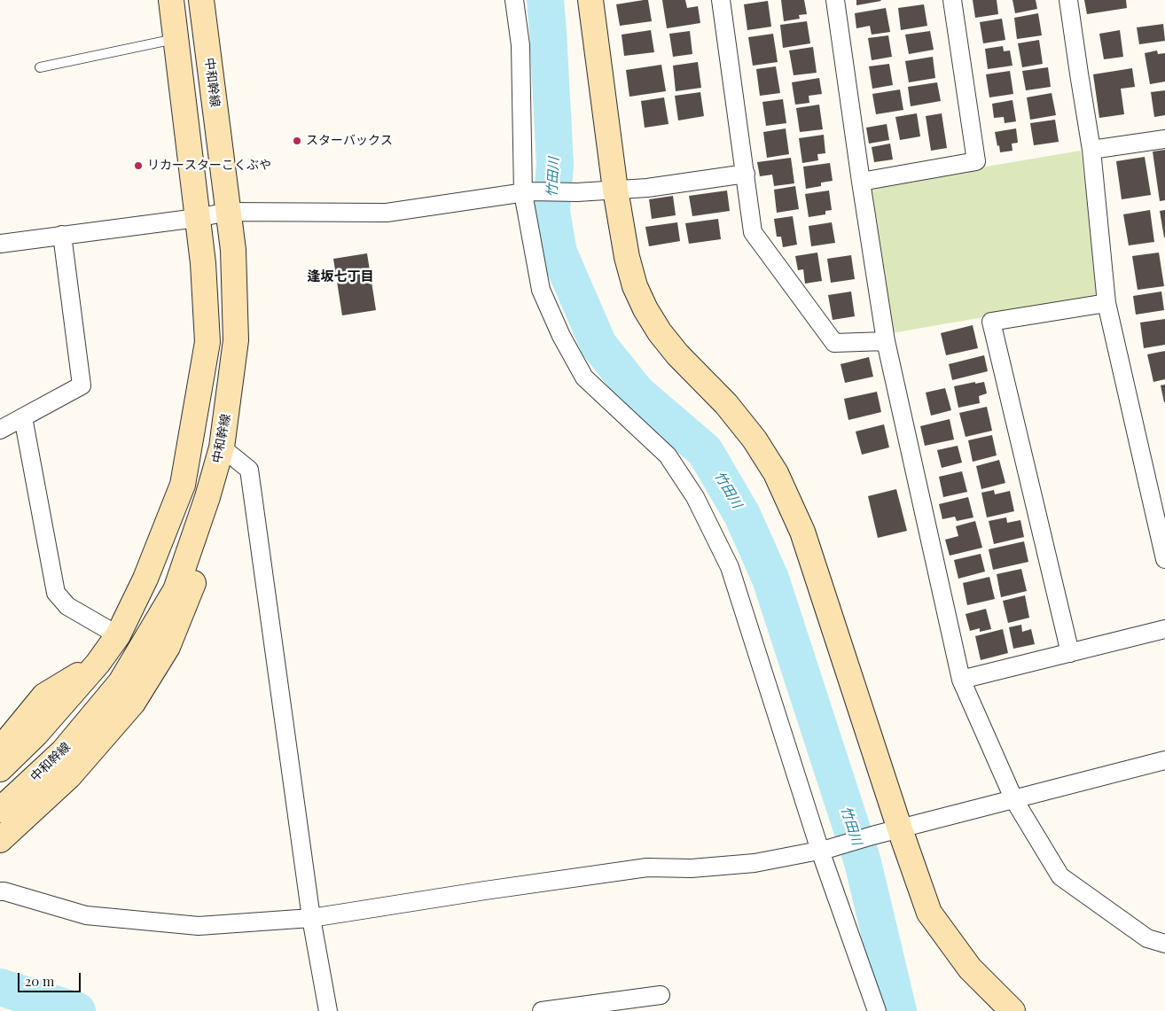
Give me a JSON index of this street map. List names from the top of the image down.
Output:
{
  "streets": {
    "main road": ["中和幹線"]
  },
  "districts": ["逢坂七丁目"],
  "water": ["竹田川"],
  "places": ["スターバックス", "リカースターこくぶや"],
  "scale_bar": "20 m"
}
